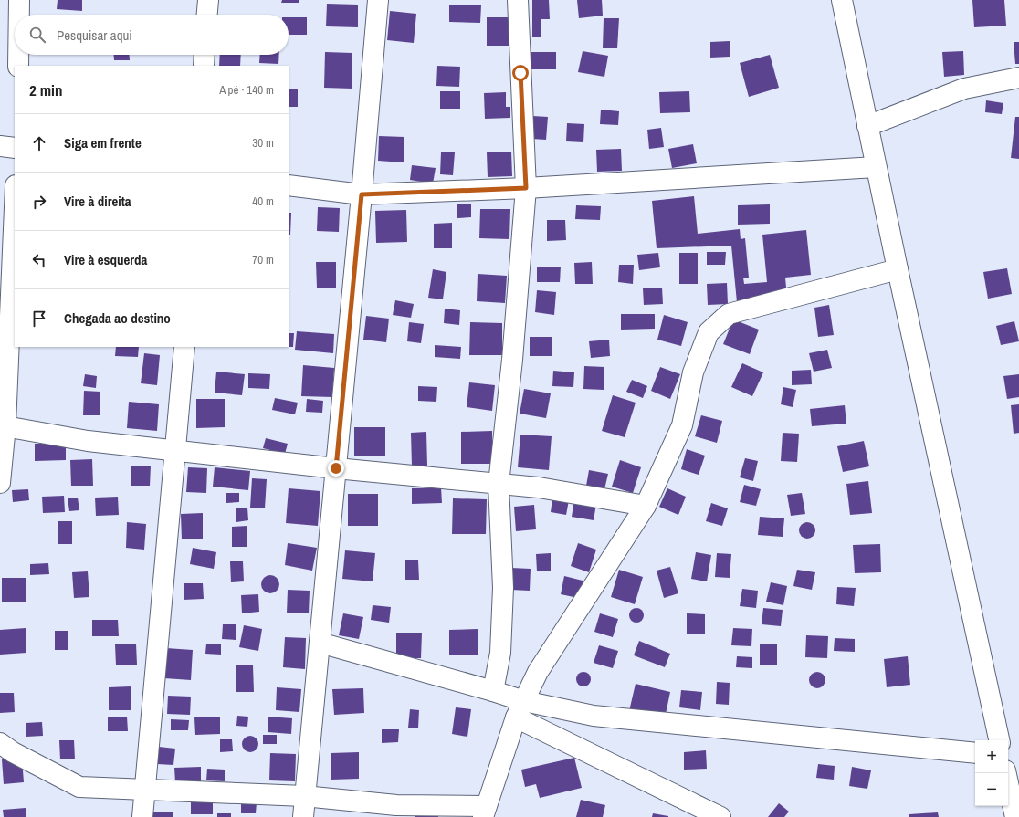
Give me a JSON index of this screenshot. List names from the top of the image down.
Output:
{
  "page": {
    "search": "Pesquisar aqui",
    "heading": ["2 min", "A pé · 140 m"],
    "list": [
      ["Siga em frente", "30 m"],
      ["Vire à direita", "40 m"],
      ["Vire à esquerda", "70 m"],
      "Chegada ao destino"
    ],
    "map_buttons": ["+", "−"]
  }
}
